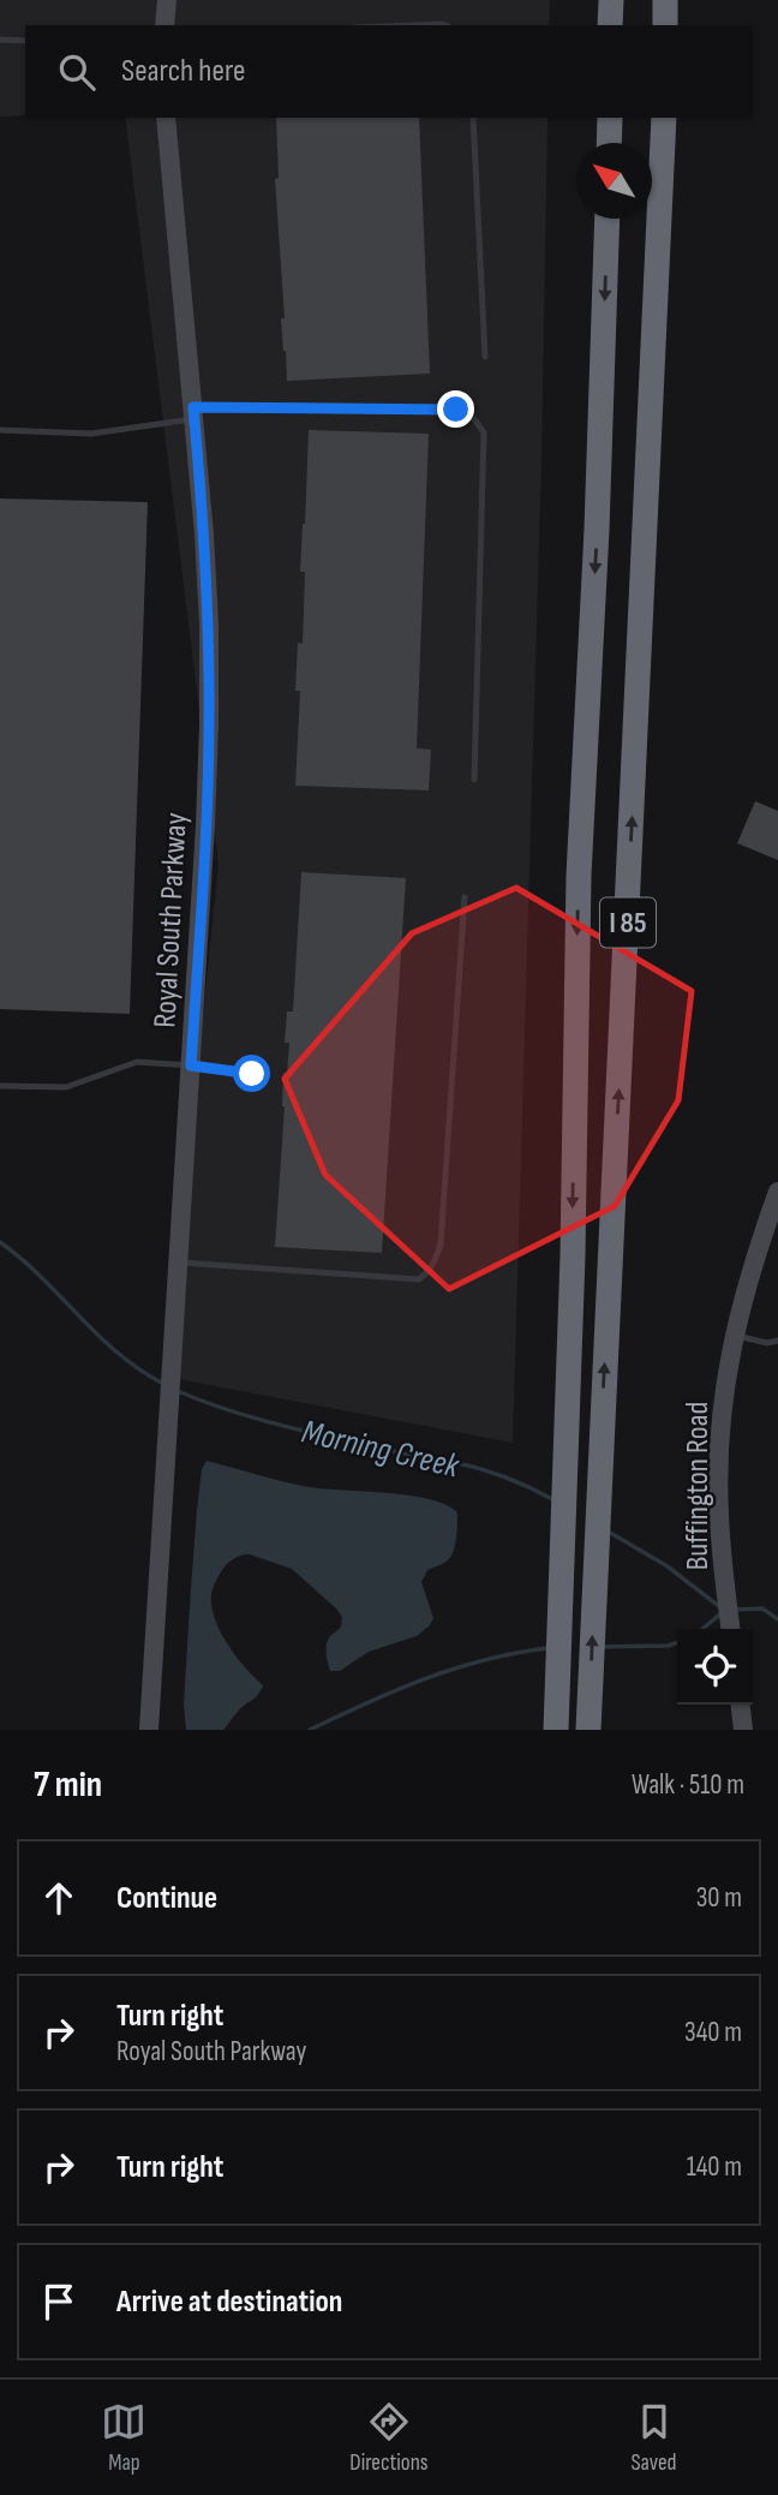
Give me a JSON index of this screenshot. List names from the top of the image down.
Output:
{
  "streets": {
    "highway": ["I 85"],
    "street": ["Royal South Parkway", "Buffington Road"]
  },
  "water": ["Morning Creek"],
  "north": "top left",
  "page": {
    "search": "Search here",
    "heading": ["7 min", "Walk · 510 m"],
    "list": [
      ["Continue", "30 m"],
      ["Turn right", "Royal South Parkway", "340 m"],
      ["Turn right", "140 m"],
      "Arrive at destination"
    ],
    "nav": ["Map", "Directions", "Saved"]
  }
}
